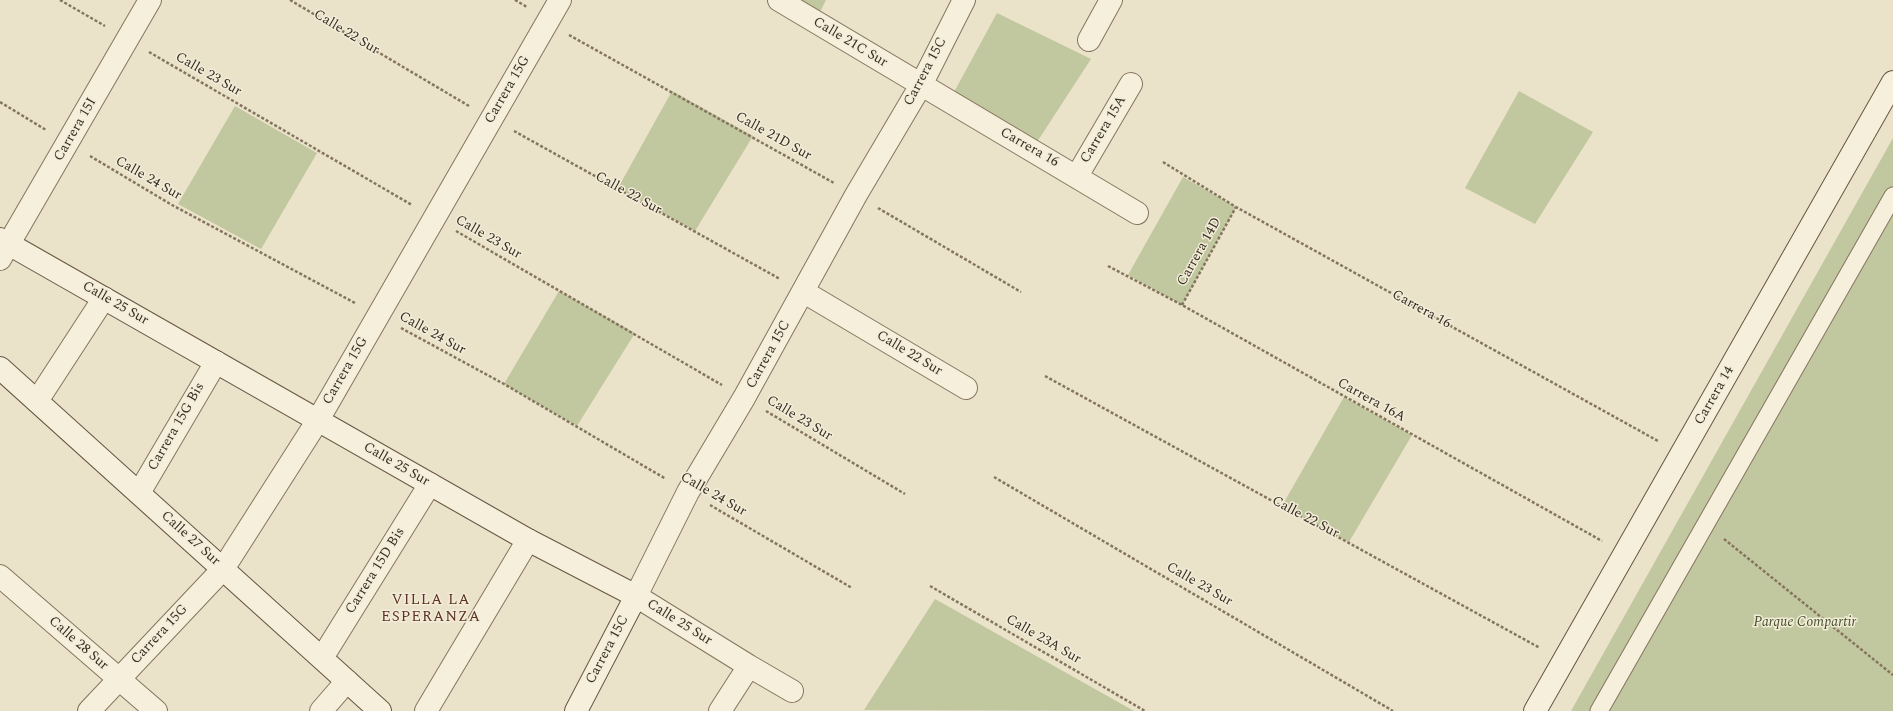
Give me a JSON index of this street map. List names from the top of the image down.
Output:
{
  "streets": {
    "street": [
      "Calle 22 Sur",
      "Calle 21C Sur",
      "Carrera 15C",
      "Carrera 15G",
      "Carrera 15I",
      "Carrera 15A",
      "Carrera 16",
      "Calle 25 Sur",
      "Carrera 14",
      "Carrera 15G Bis",
      "Calle 27 Sur",
      "Carrera 15D Bis",
      "Calle 28 Sur"
    ],
    "path": [
      "Calle 23 Sur",
      "Calle 21D Sur",
      "Calle 24 Sur",
      "Carrera 14D",
      "Carrera 16A",
      "Calle 23A Sur"
    ]
  },
  "crossings": [
    ["Calle 22 Sur", "Carrera 15C"],
    ["Calle 22 Sur", "Carrera 15G"],
    ["Calle 22 Sur", "Carrera 14"],
    ["Calle 21C Sur", "Carrera 15C"],
    ["Calle 21C Sur", "Carrera 16"],
    ["Carrera 15C", "Calle 23 Sur"],
    ["Carrera 15C", "Calle 21D Sur"],
    ["Carrera 15C", "Carrera 16"],
    ["Carrera 15C", "Calle 24 Sur"],
    ["Carrera 15C", "Calle 25 Sur"],
    ["Calle 23 Sur", "Carrera 15G"],
    ["Calle 23 Sur", "Carrera 15I"],
    ["Carrera 15G", "Calle 21D Sur"],
    ["Carrera 15G", "Calle 24 Sur"],
    ["Carrera 15G", "Calle 25 Sur"],
    ["Carrera 15G", "Calle 27 Sur"],
    ["Carrera 15G", "Calle 28 Sur"],
    ["Carrera 15I", "Calle 24 Sur"],
    ["Carrera 15I", "Calle 25 Sur"],
    ["Carrera 15A", "Carrera 16"],
    ["Carrera 16", "Carrera 14D"],
    ["Carrera 16", "Carrera 14"],
    ["Carrera 14D", "Carrera 16A"],
    ["Calle 25 Sur", "Carrera 15G Bis"],
    ["Calle 25 Sur", "Carrera 15D Bis"],
    ["Carrera 14", "Carrera 16A"],
    ["Carrera 15G Bis", "Calle 27 Sur"],
    ["Calle 27 Sur", "Carrera 15D Bis"]
  ],
  "districts": ["VILLA LA ESPERANZA"],
  "parks": ["Parque Compartir"]
}
